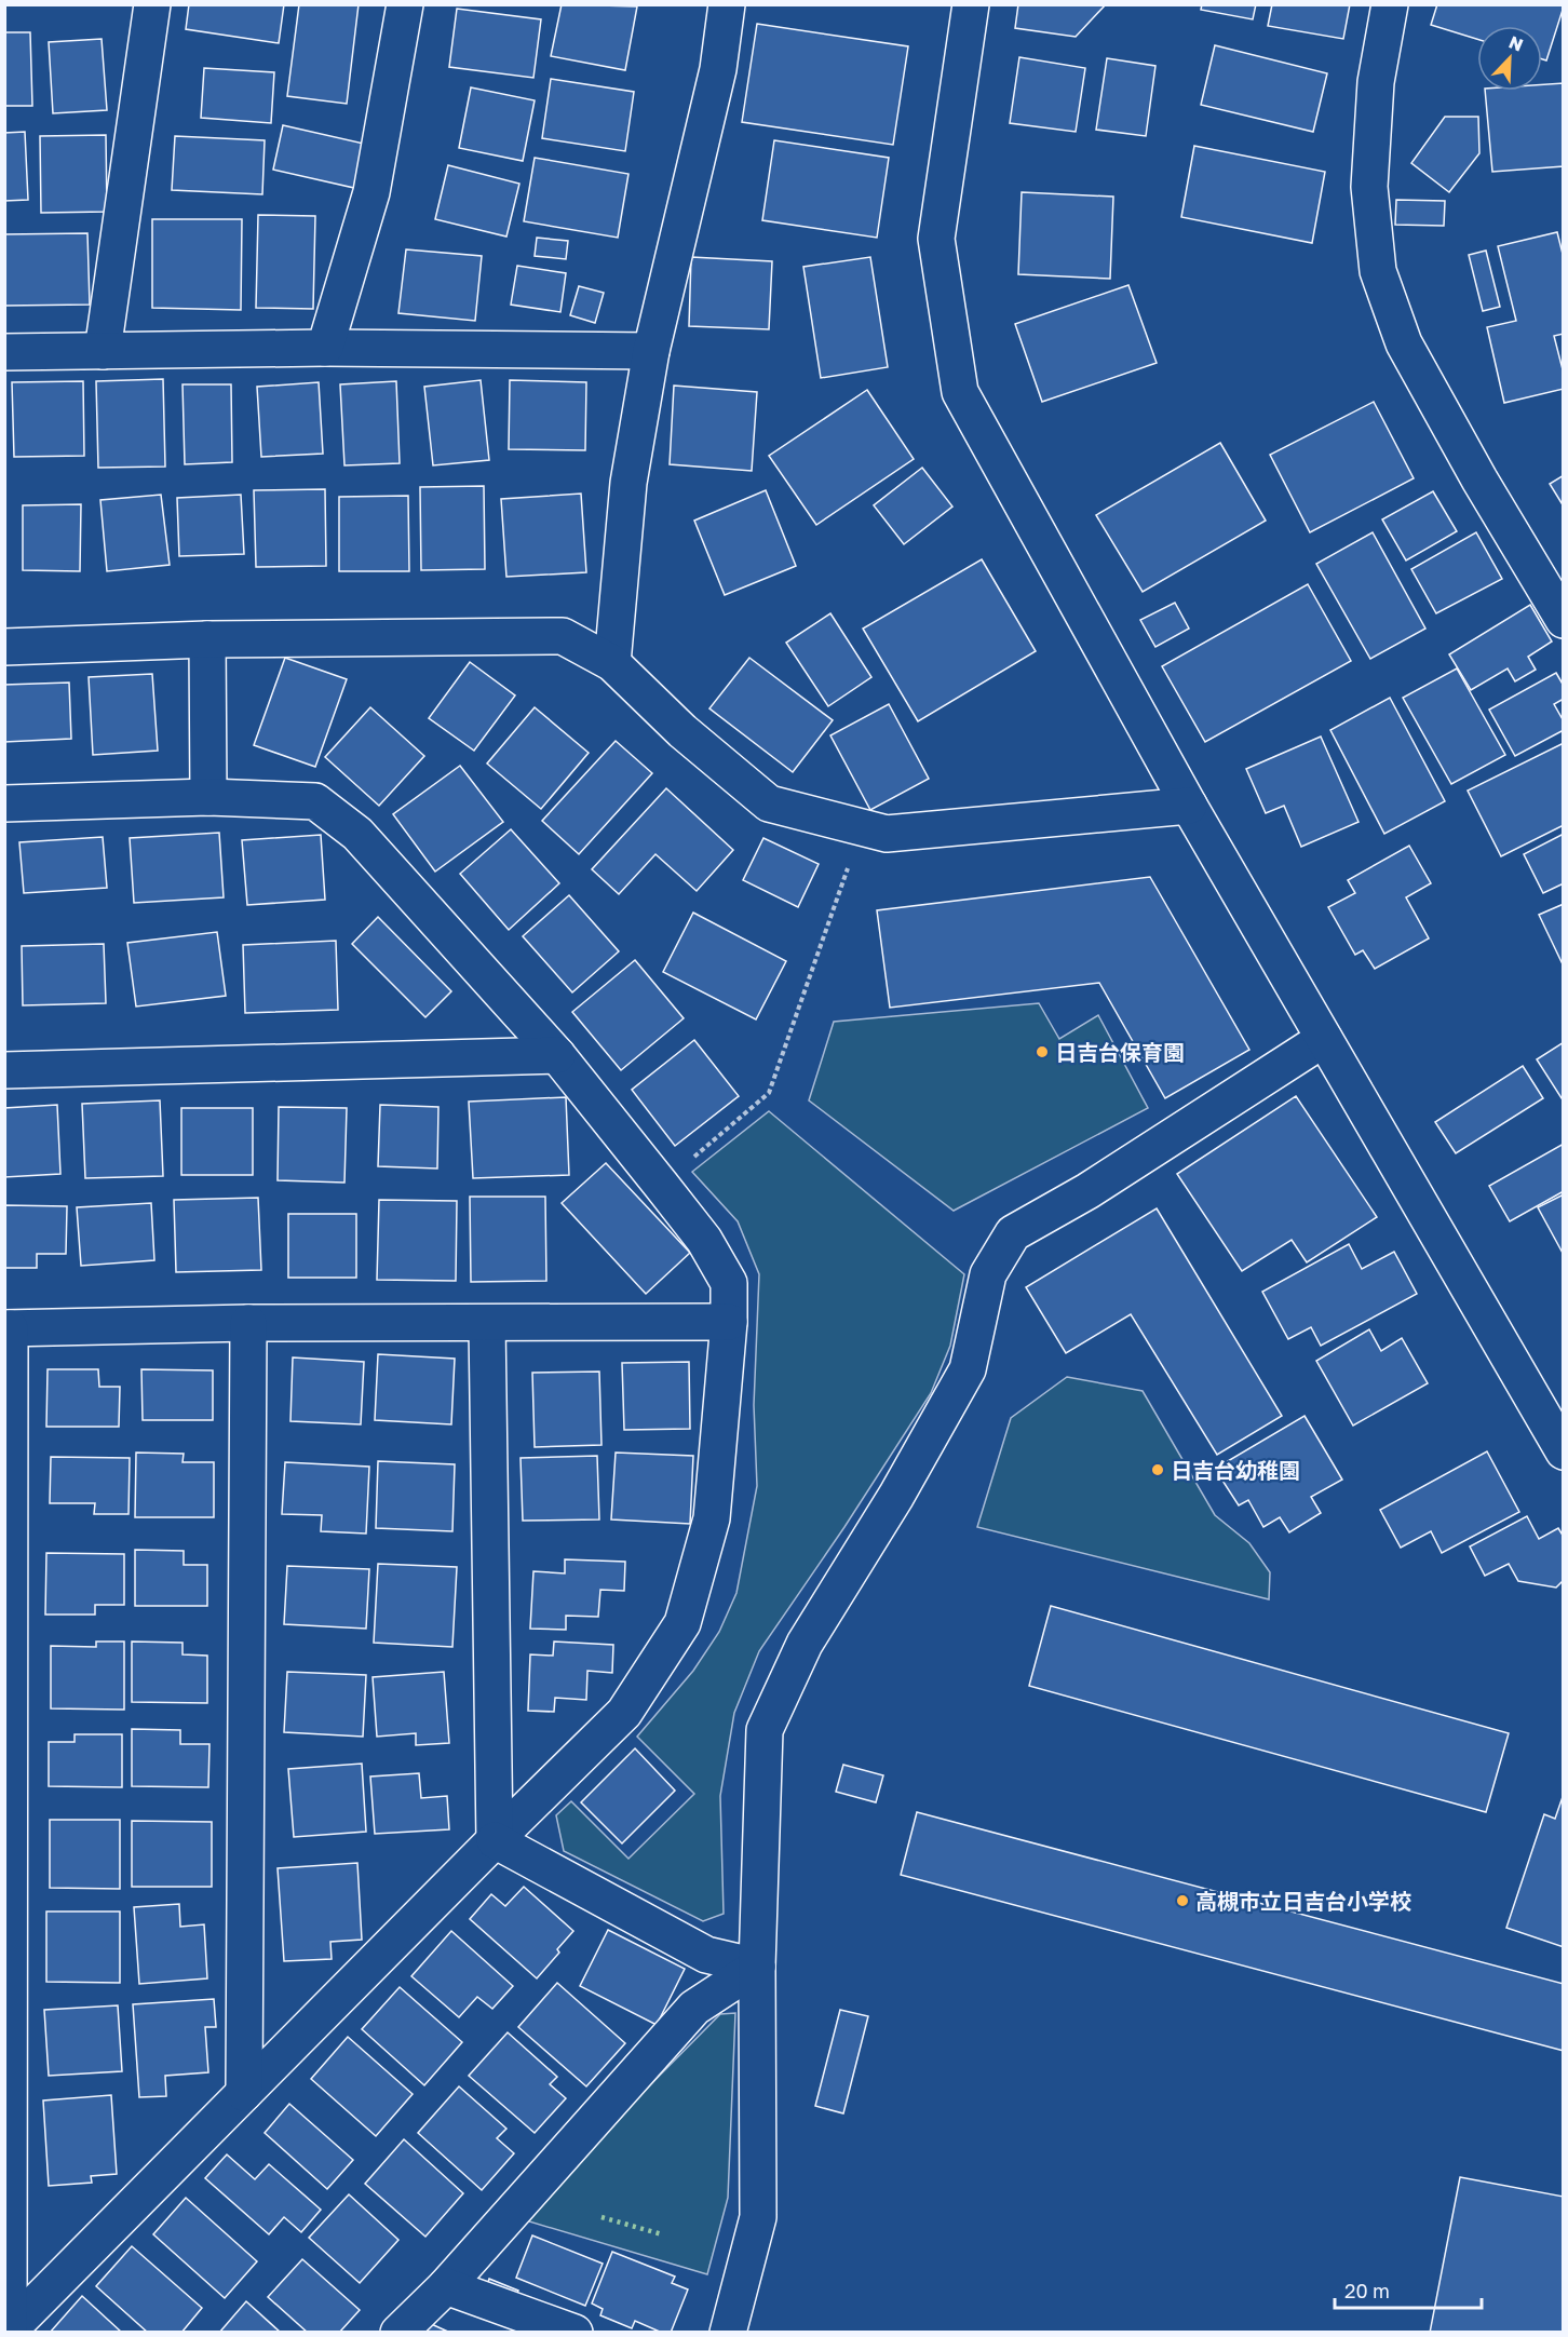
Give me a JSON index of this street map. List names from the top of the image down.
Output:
{
  "places": ["日吉台保育園", "日吉台幼稚園", "高槻市立日吉台小学校"],
  "scale_bar": "20 m",
  "north": "top right"
}
